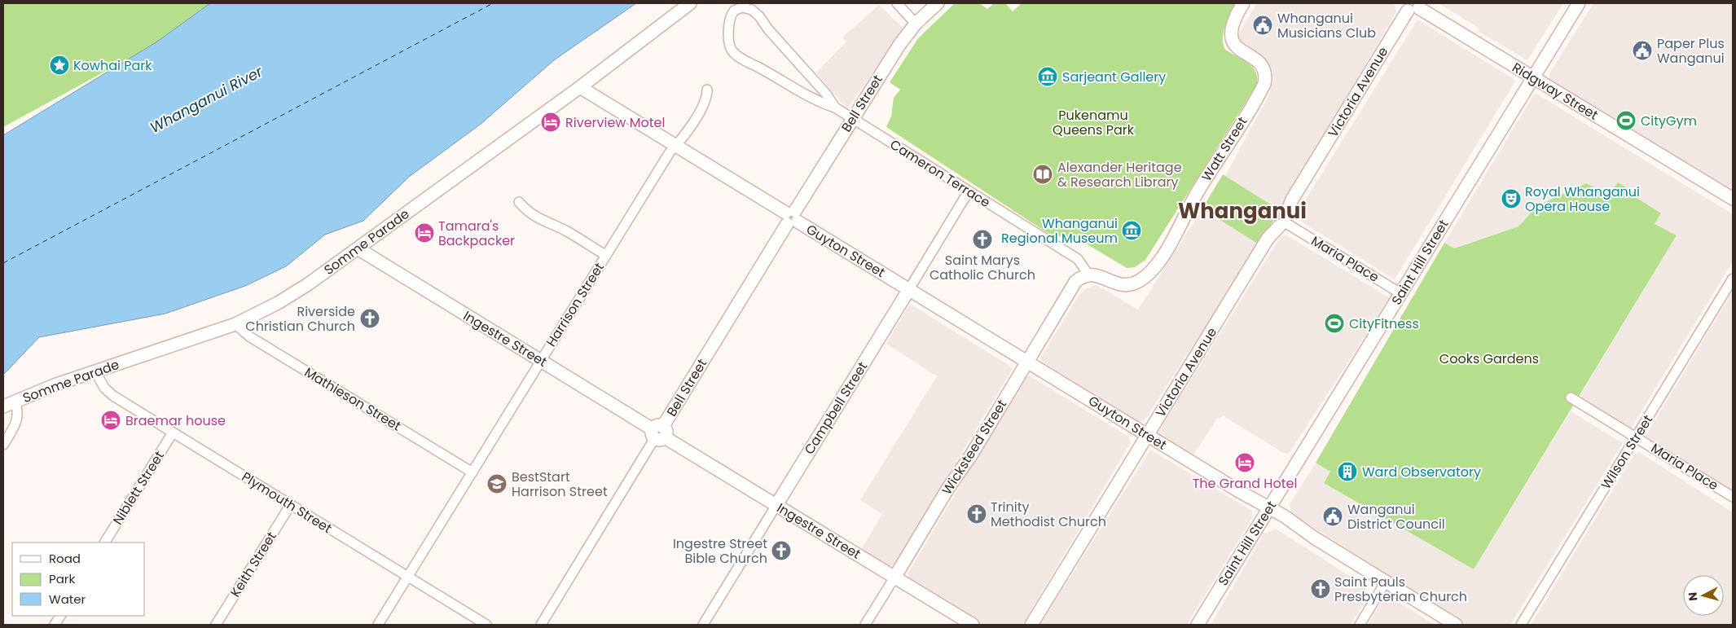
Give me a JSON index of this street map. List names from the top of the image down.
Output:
{
  "streets": {
    "street": [
      "Ridgway Street",
      "Victoria Avenue",
      "Bell Street",
      "Watt Street",
      "Cameron Terrace",
      "Somme Parade",
      "Guyton Street",
      "Maria Place",
      "Saint Hill Street",
      "Harrison Street",
      "Ingestre Street",
      "Mathieson Street",
      "Campbell Street",
      "Wicksteed Street",
      "Wilson Street",
      "Niblett Street",
      "Plymouth Street",
      "Keith Street"
    ]
  },
  "crossings": [
    ["Ridgway Street", "Victoria Avenue"],
    ["Ridgway Street", "Saint Hill Street"],
    ["Victoria Avenue", "Guyton Street"],
    ["Victoria Avenue", "Maria Place"],
    ["Bell Street", "Cameron Terrace"],
    ["Bell Street", "Guyton Street"],
    ["Bell Street", "Ingestre Street"],
    ["Watt Street", "Cameron Terrace"],
    ["Watt Street", "Wicksteed Street"],
    ["Cameron Terrace", "Campbell Street"],
    ["Cameron Terrace", "Wicksteed Street"],
    ["Somme Parade", "Guyton Street"],
    ["Somme Parade", "Ingestre Street"],
    ["Somme Parade", "Mathieson Street"],
    ["Somme Parade", "Plymouth Street"],
    ["Guyton Street", "Saint Hill Street"],
    ["Guyton Street", "Harrison Street"],
    ["Guyton Street", "Campbell Street"],
    ["Guyton Street", "Wicksteed Street"],
    ["Maria Place", "Saint Hill Street"],
    ["Maria Place", "Wilson Street"],
    ["Harrison Street", "Ingestre Street"],
    ["Harrison Street", "Mathieson Street"],
    ["Harrison Street", "Plymouth Street"],
    ["Ingestre Street", "Campbell Street"],
    ["Ingestre Street", "Wicksteed Street"],
    ["Niblett Street", "Plymouth Street"],
    ["Plymouth Street", "Keith Street"]
  ],
  "districts": ["Whanganui"],
  "water": ["Whanganui River"],
  "parks": ["Pukenamu Queens Park", "Cooks Gardens"],
  "places": {
    "public building": ["Whanganui Musicians Club", "Paper Plus Wanganui", "Wanganui District Council"],
    "place": ["Kowhai Park"],
    "museum": ["Sarjeant Gallery", "Whanganui Regional Museum"],
    "sports": ["CityGym", "CityFitness"],
    "hotel": [
      "Riverview Motel",
      "Tamara's Backpacker",
      "Braemar house",
      "The Grand Hotel"
    ],
    "library": ["Alexander Heritage & Research Library"],
    "theatre": ["Royal Whanganui Opera House"],
    "church": [
      "Saint Marys Catholic Church",
      "Riverside Christian Church",
      "Trinity Methodist Church",
      "Ingestre Street Bible Church",
      "Saint Pauls Presbyterian Church"
    ],
    "building": ["Ward Observatory"],
    "school or university": ["BestStart Harrison Street"]
  },
  "legend": ["Road", "Park", "Water"],
  "north": "left"
}
